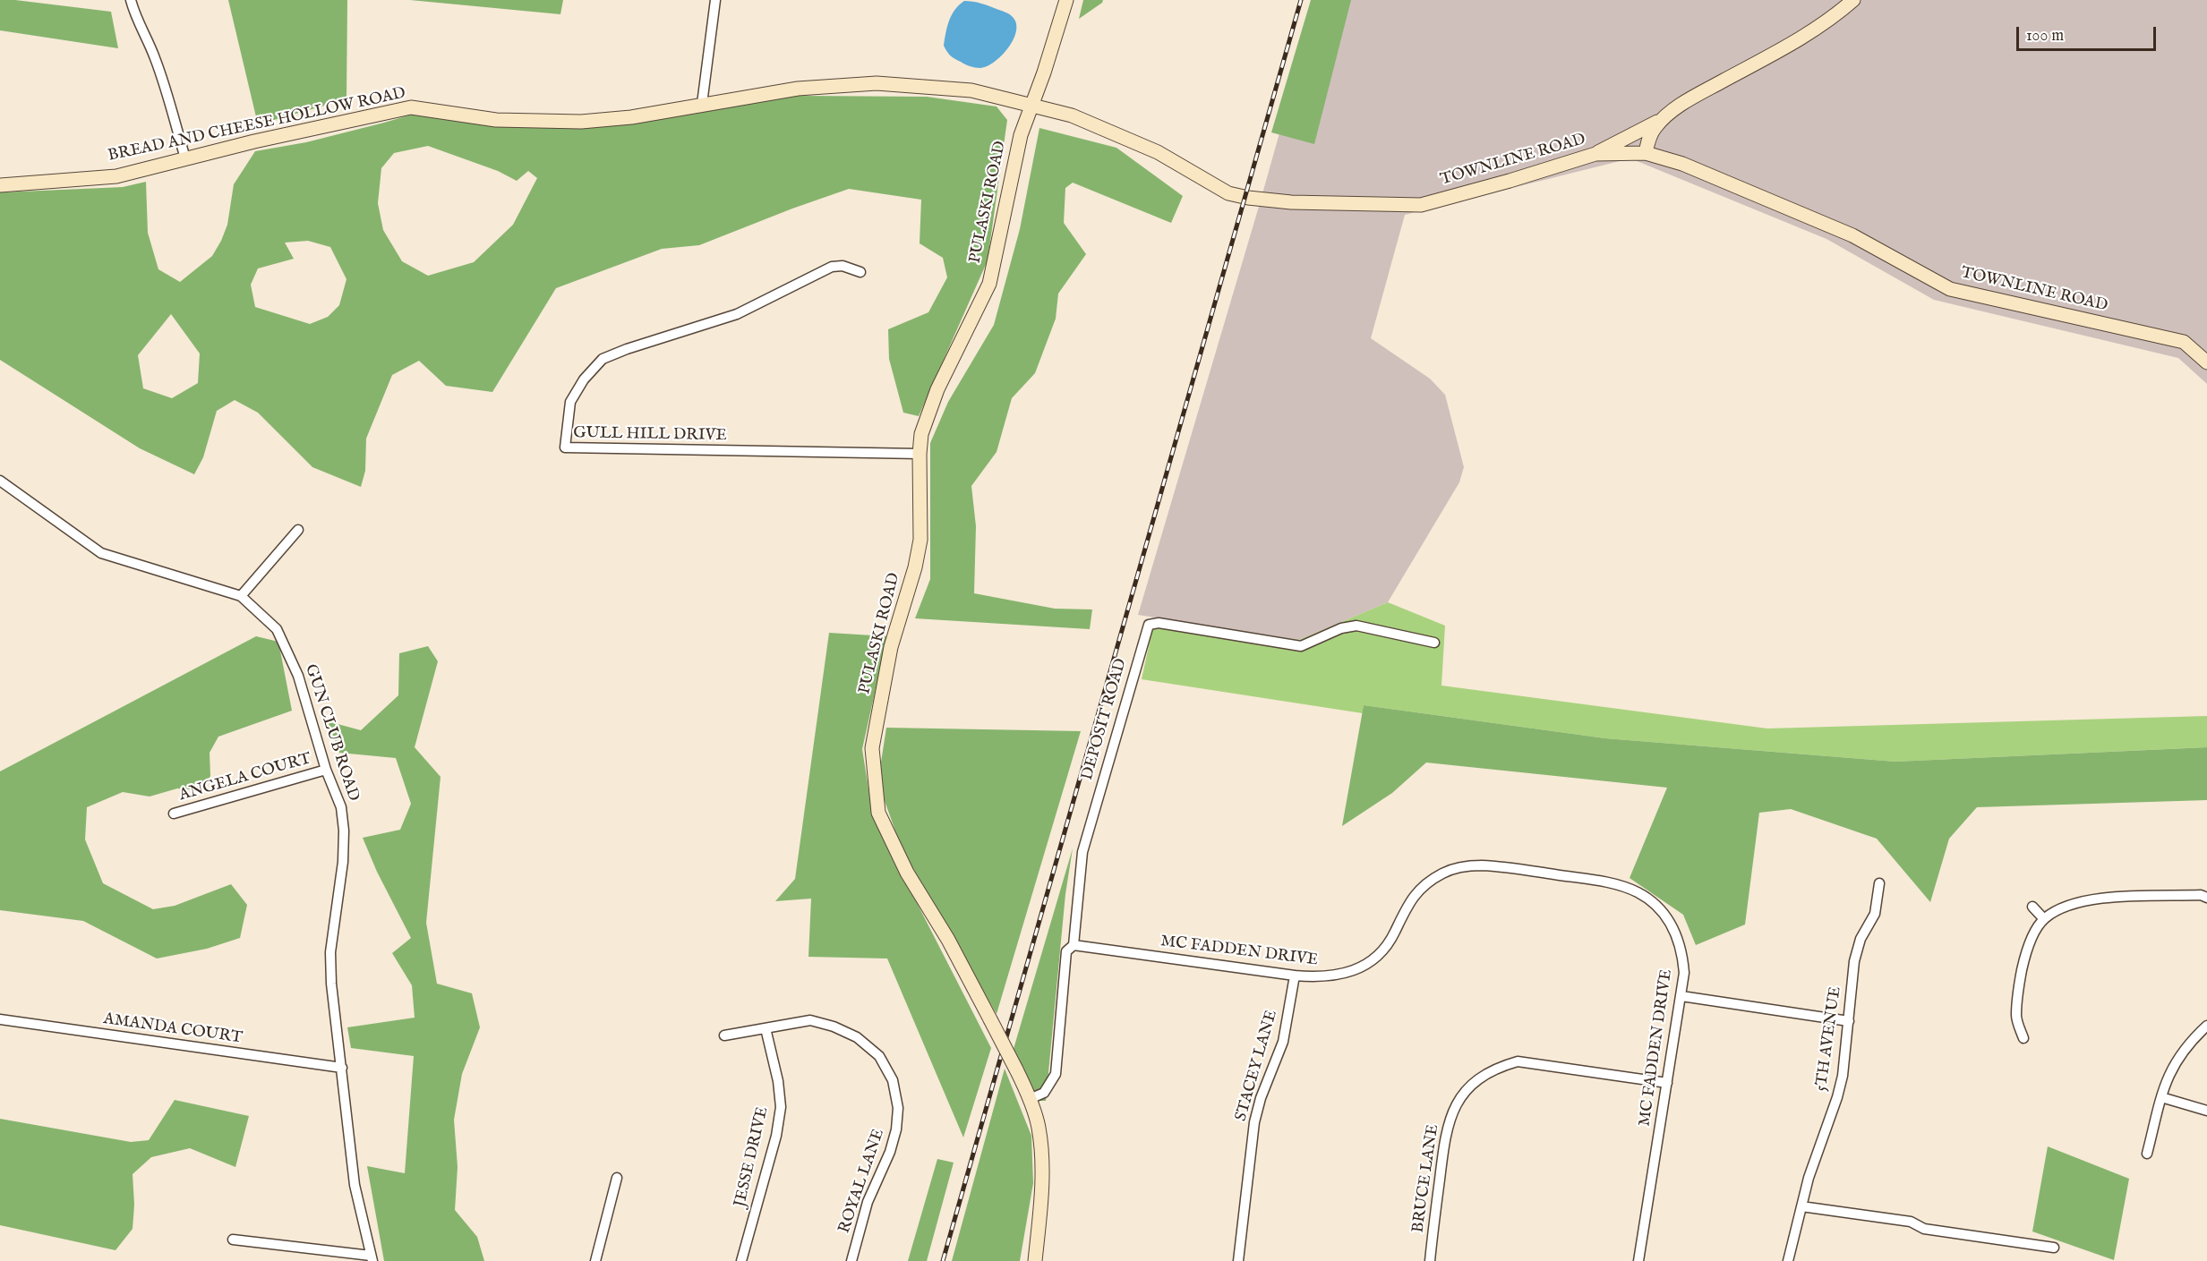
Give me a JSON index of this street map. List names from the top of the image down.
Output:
{
  "streets": {
    "main road": ["BREAD AND CHEESE HOLLOW ROAD", "TOWNLINE ROAD", "PULASKI ROAD"],
    "street": [
      "GULL HILL DRIVE",
      "DEPOSIT ROAD",
      "GUN CLUB ROAD",
      "ANGELA COURT",
      "MC FADDEN DRIVE",
      "AMANDA COURT",
      "5TH AVENUE",
      "STACEY LANE",
      "JESSE DRIVE",
      "BRUCE LANE",
      "ROYAL LANE"
    ]
  },
  "crossings": [
    ["BREAD AND CHEESE HOLLOW ROAD", "TOWNLINE ROAD"],
    ["BREAD AND CHEESE HOLLOW ROAD", "PULASKI ROAD"],
    ["TOWNLINE ROAD", "PULASKI ROAD"],
    ["PULASKI ROAD", "GULL HILL DRIVE"],
    ["PULASKI ROAD", "DEPOSIT ROAD"],
    ["DEPOSIT ROAD", "MC FADDEN DRIVE"],
    ["GUN CLUB ROAD", "ANGELA COURT"],
    ["GUN CLUB ROAD", "AMANDA COURT"],
    ["MC FADDEN DRIVE", "STACEY LANE"],
    ["MC FADDEN DRIVE", "BRUCE LANE"],
    ["JESSE DRIVE", "ROYAL LANE"]
  ],
  "scale_bar": "100 m"
}
